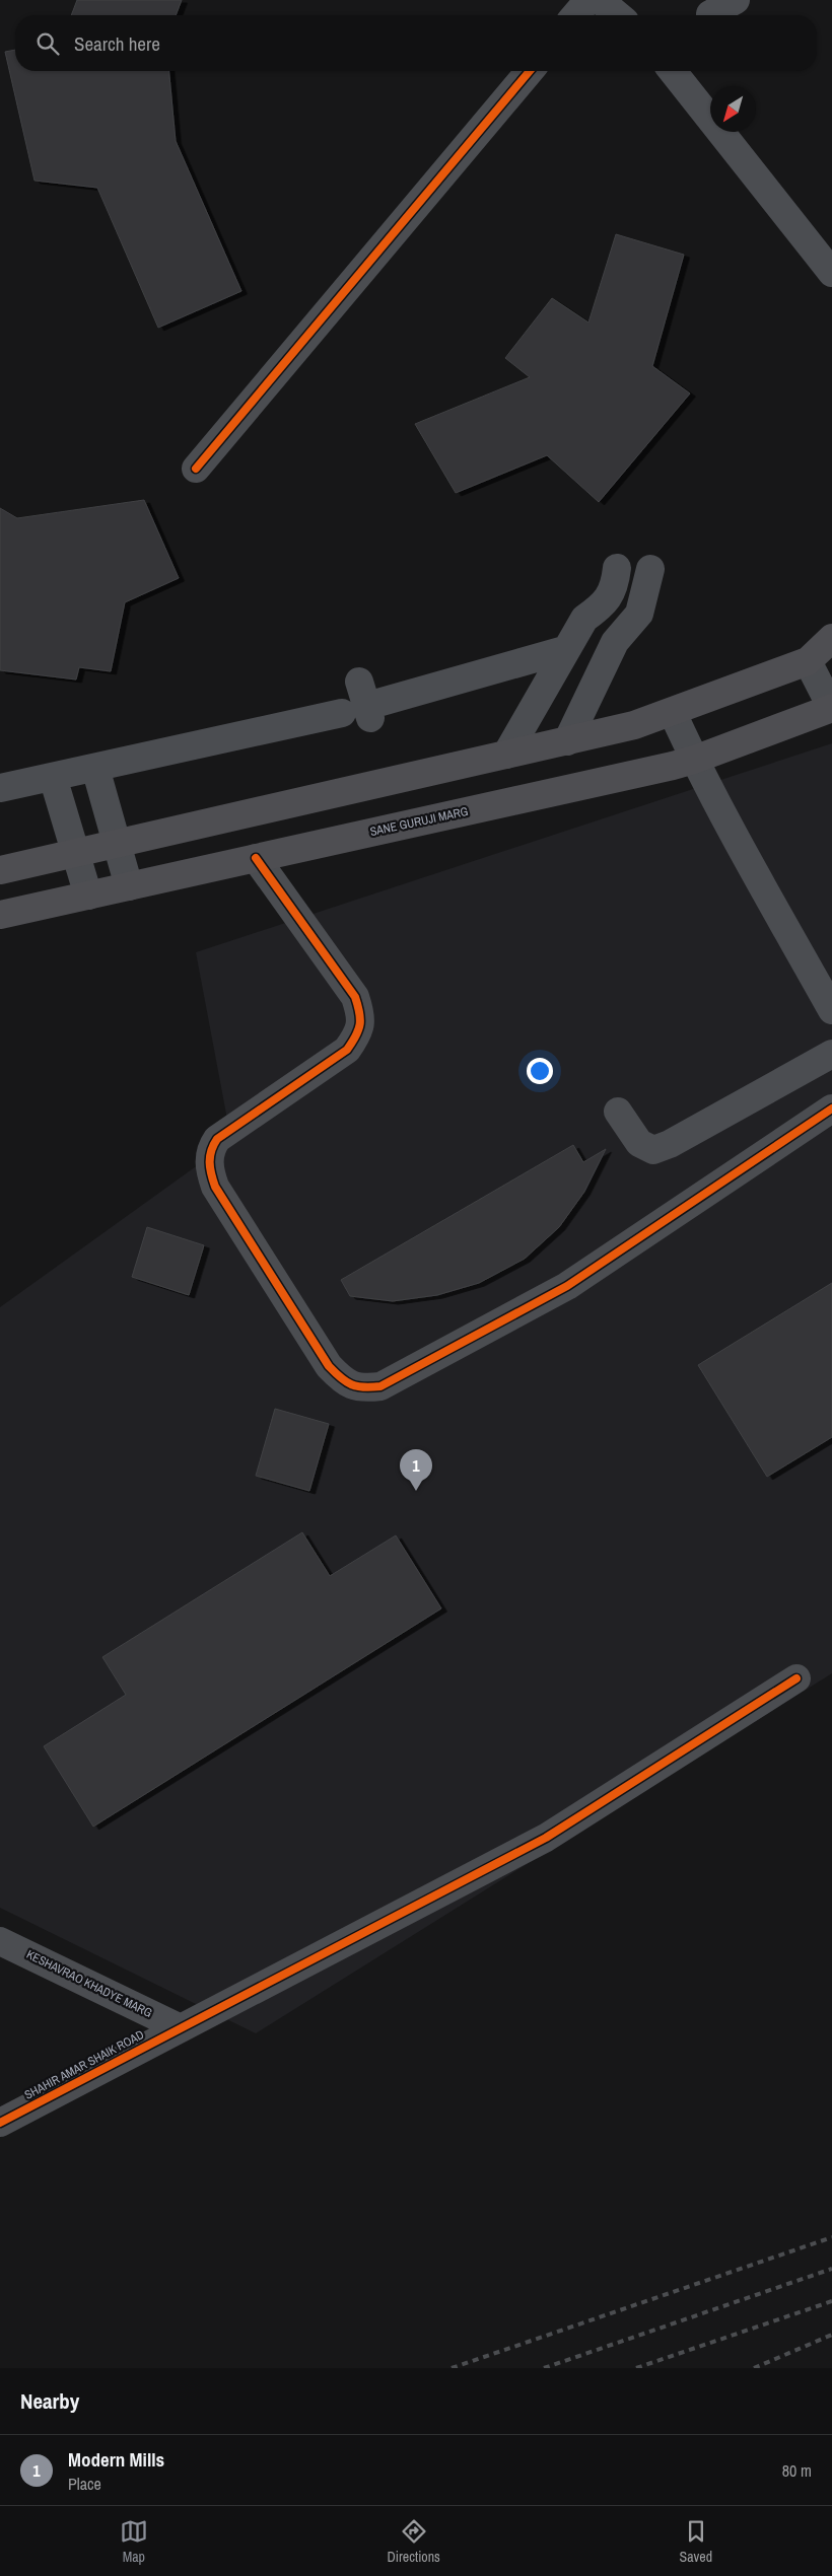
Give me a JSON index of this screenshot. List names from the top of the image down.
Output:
{
  "streets": {
    "main road": ["SANE GURUJI MARG"],
    "street": ["KESHAVRAO KHADYE MARG", "SHAHIR AMAR SHAIK ROAD"]
  },
  "crossings": [
    ["KESHAVRAO KHADYE MARG", "SHAHIR AMAR SHAIK ROAD"]
  ],
  "north": "bottom left",
  "page": {
    "search": "Search here",
    "pins": "1",
    "heading": "Nearby",
    "list": [
      {
        "mark": "1",
        "name": "Modern Mills",
        "note": "Place",
        "value": "80 m"
      }
    ],
    "nav": ["Map", "Directions", "Saved"]
  }
}
